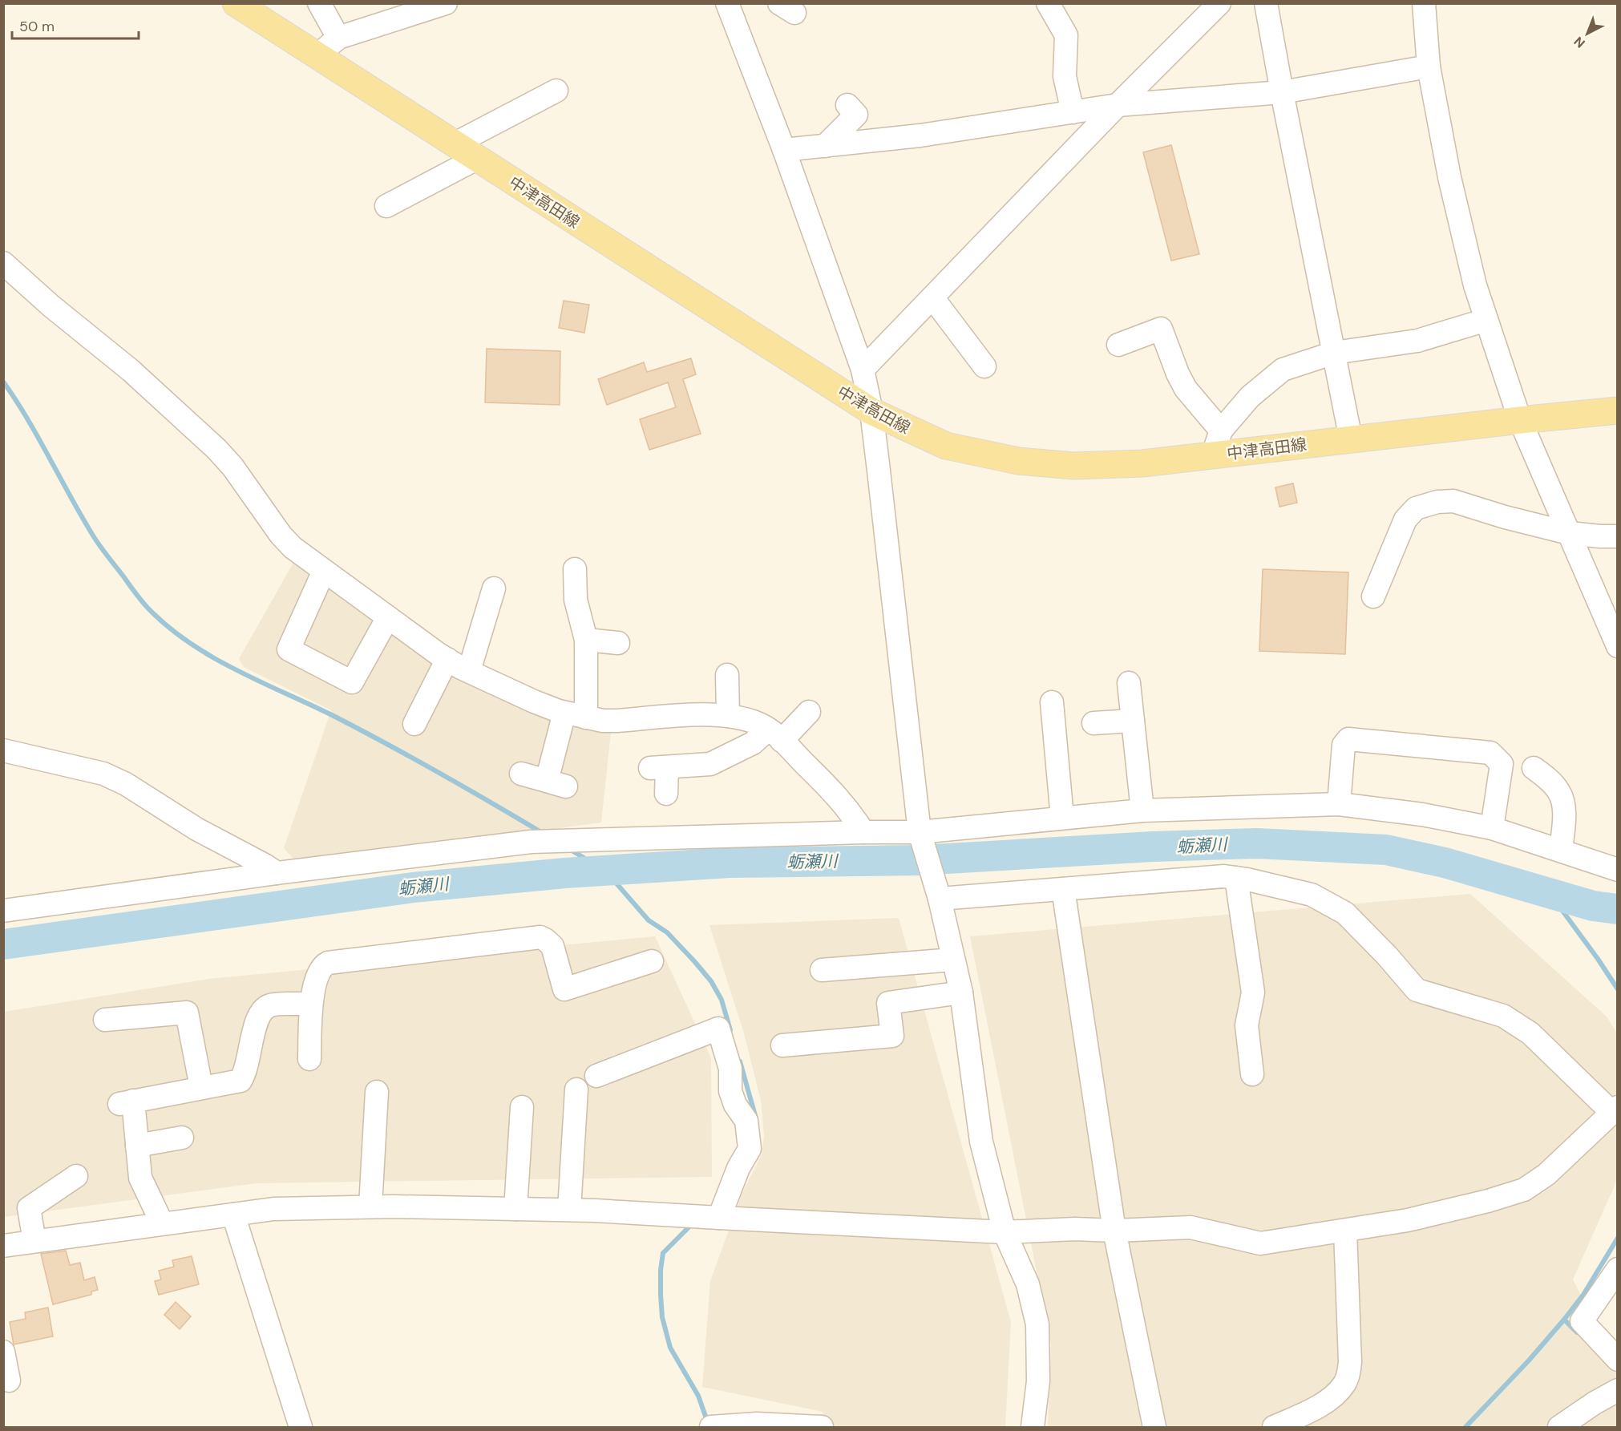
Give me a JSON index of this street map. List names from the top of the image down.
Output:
{
  "streets": {
    "main road": ["中津高田線"]
  },
  "water": ["蛎瀬川"],
  "scale_bar": "50 m",
  "north": "bottom left"
}
